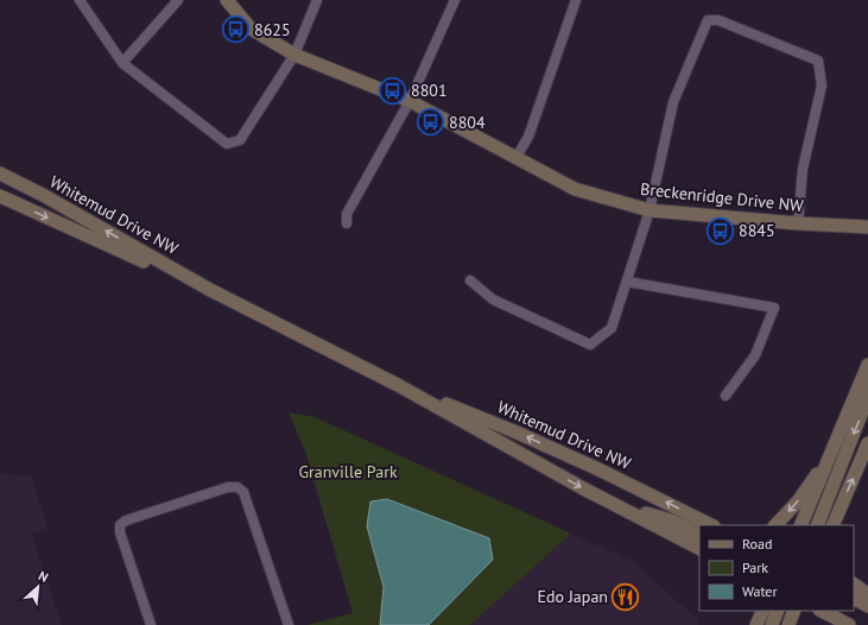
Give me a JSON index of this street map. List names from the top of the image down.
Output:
{
  "streets": {
    "main road": ["Breckenridge Drive NW", "Whitemud Drive NW"]
  },
  "parks": ["Granville Park"],
  "places": {
    "bus stop": [
      "8625",
      "8801",
      "8804",
      "8845"
    ],
    "restaurant": ["Edo Japan"]
  },
  "legend": ["Road", "Park", "Water"],
  "north": "top right"
}
